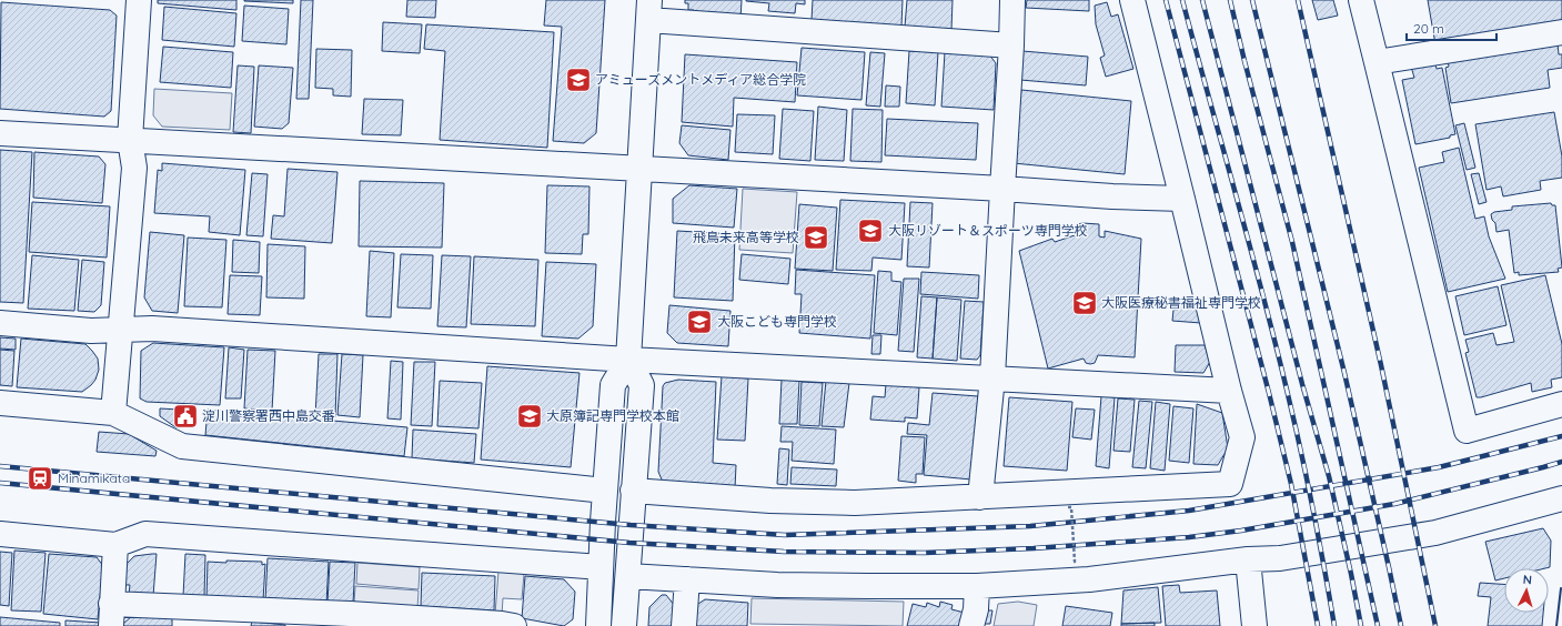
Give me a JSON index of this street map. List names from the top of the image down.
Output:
{
  "places": {
    "school or university": [
      "アミューズメントメディア総合学院",
      "大阪リゾート＆スポーツ専門学校",
      "飛鳥未来高等学校",
      "大阪医療秘書福祉専門学校",
      "大阪こども専門学校",
      "大原簿記専門学校本館"
    ],
    "public building": ["淀川警察署西中島交番"],
    "station": ["Minamikata"]
  },
  "scale_bar": "20 m",
  "north": "top"
}
